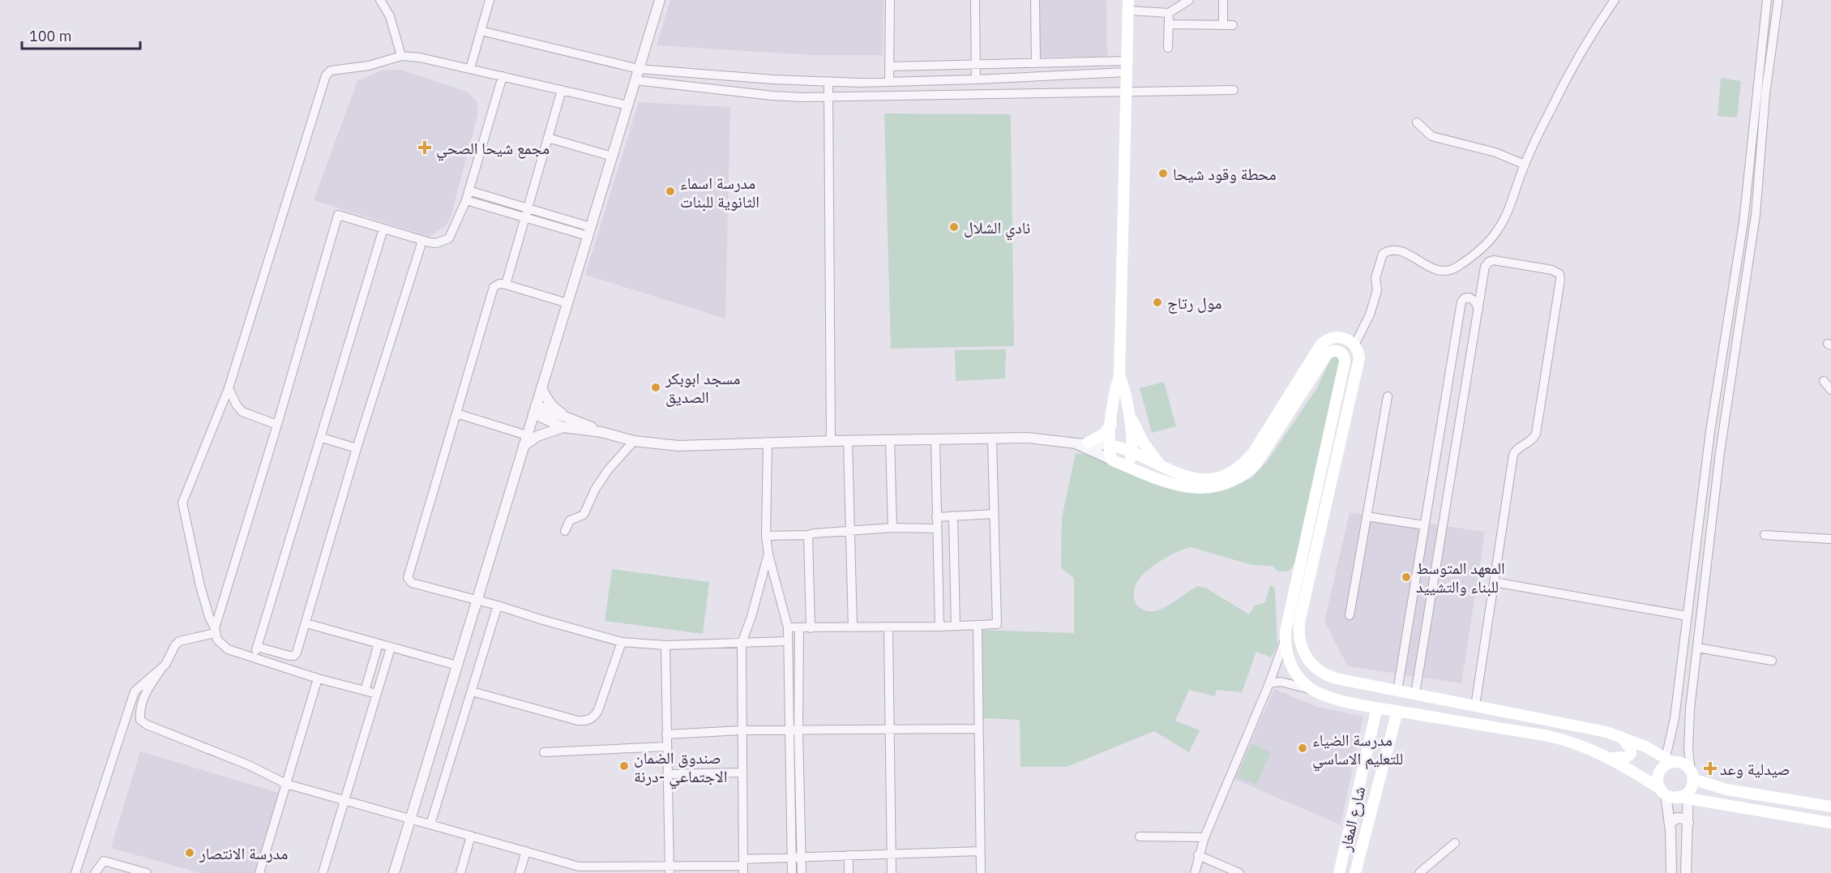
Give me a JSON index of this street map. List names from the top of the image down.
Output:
{
  "streets": {
    "main road": ["شارع المغار"]
  },
  "places": {
    "health": ["مجمع شيحا الصحي", "صيدلية وعد"],
    "other": [
      "محطة وقود شيحا",
      "مدرسة اسماء الثانوية للبنات",
      "نادي الشلال",
      "مول رتاج",
      "مسجد ابوبكر الصديق",
      "المعهد المتوسط للبناء والتشييد",
      "مدرسة الضياء للتعليم الاساسي",
      "صندوق الضمان الاجتماعي -درنة",
      "مدرسة الانتصار"
    ]
  },
  "scale_bar": "100 m"
}
